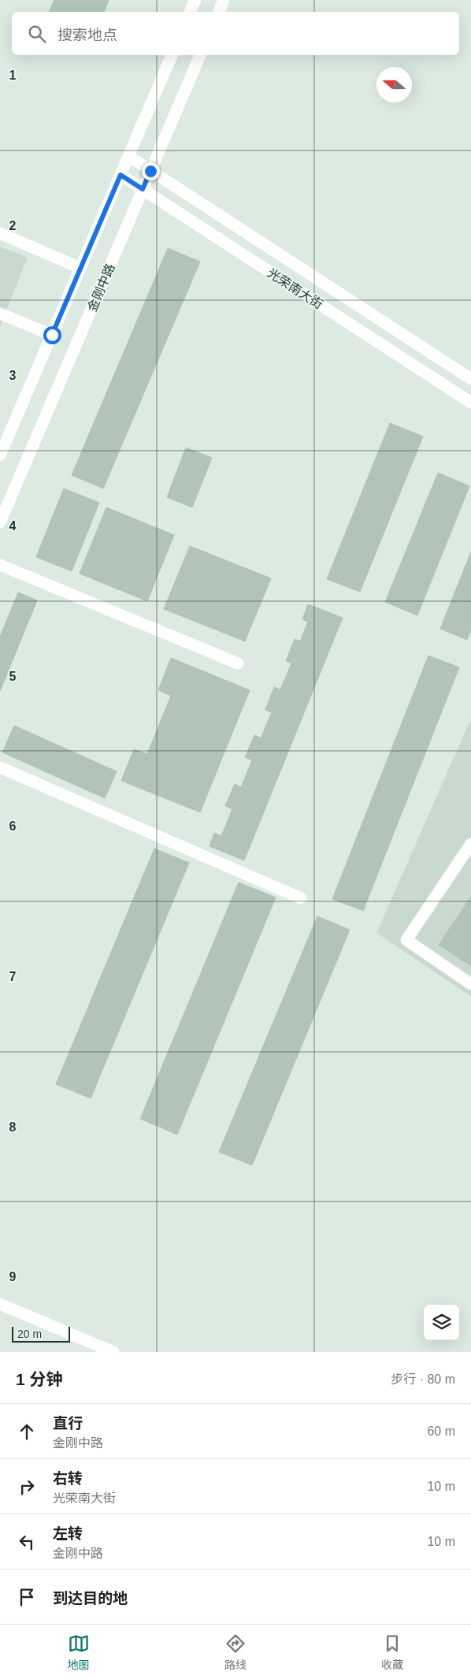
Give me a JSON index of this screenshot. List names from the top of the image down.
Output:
{
  "streets": {
    "street": ["金刚中路", "光荣南大街"]
  },
  "crossings": [
    ["金刚中路", "光荣南大街"]
  ],
  "scale_bar": "20 m",
  "north": "left",
  "page": {
    "search": "搜索地点",
    "scale": "20 m",
    "heading": ["1 分钟", "步行 · 80 m"],
    "list": [
      ["直行", "金刚中路", "60 m"],
      ["右转", "光荣南大街", "10 m"],
      ["左转", "金刚中路", "10 m"],
      "到达目的地"
    ],
    "nav": ["地图", "路线", "收藏"]
  },
  "grid": {
    "rows": [
      "1",
      "2",
      "3",
      "4",
      "5",
      "6",
      "7",
      "8",
      "9"
    ]
  }
}
